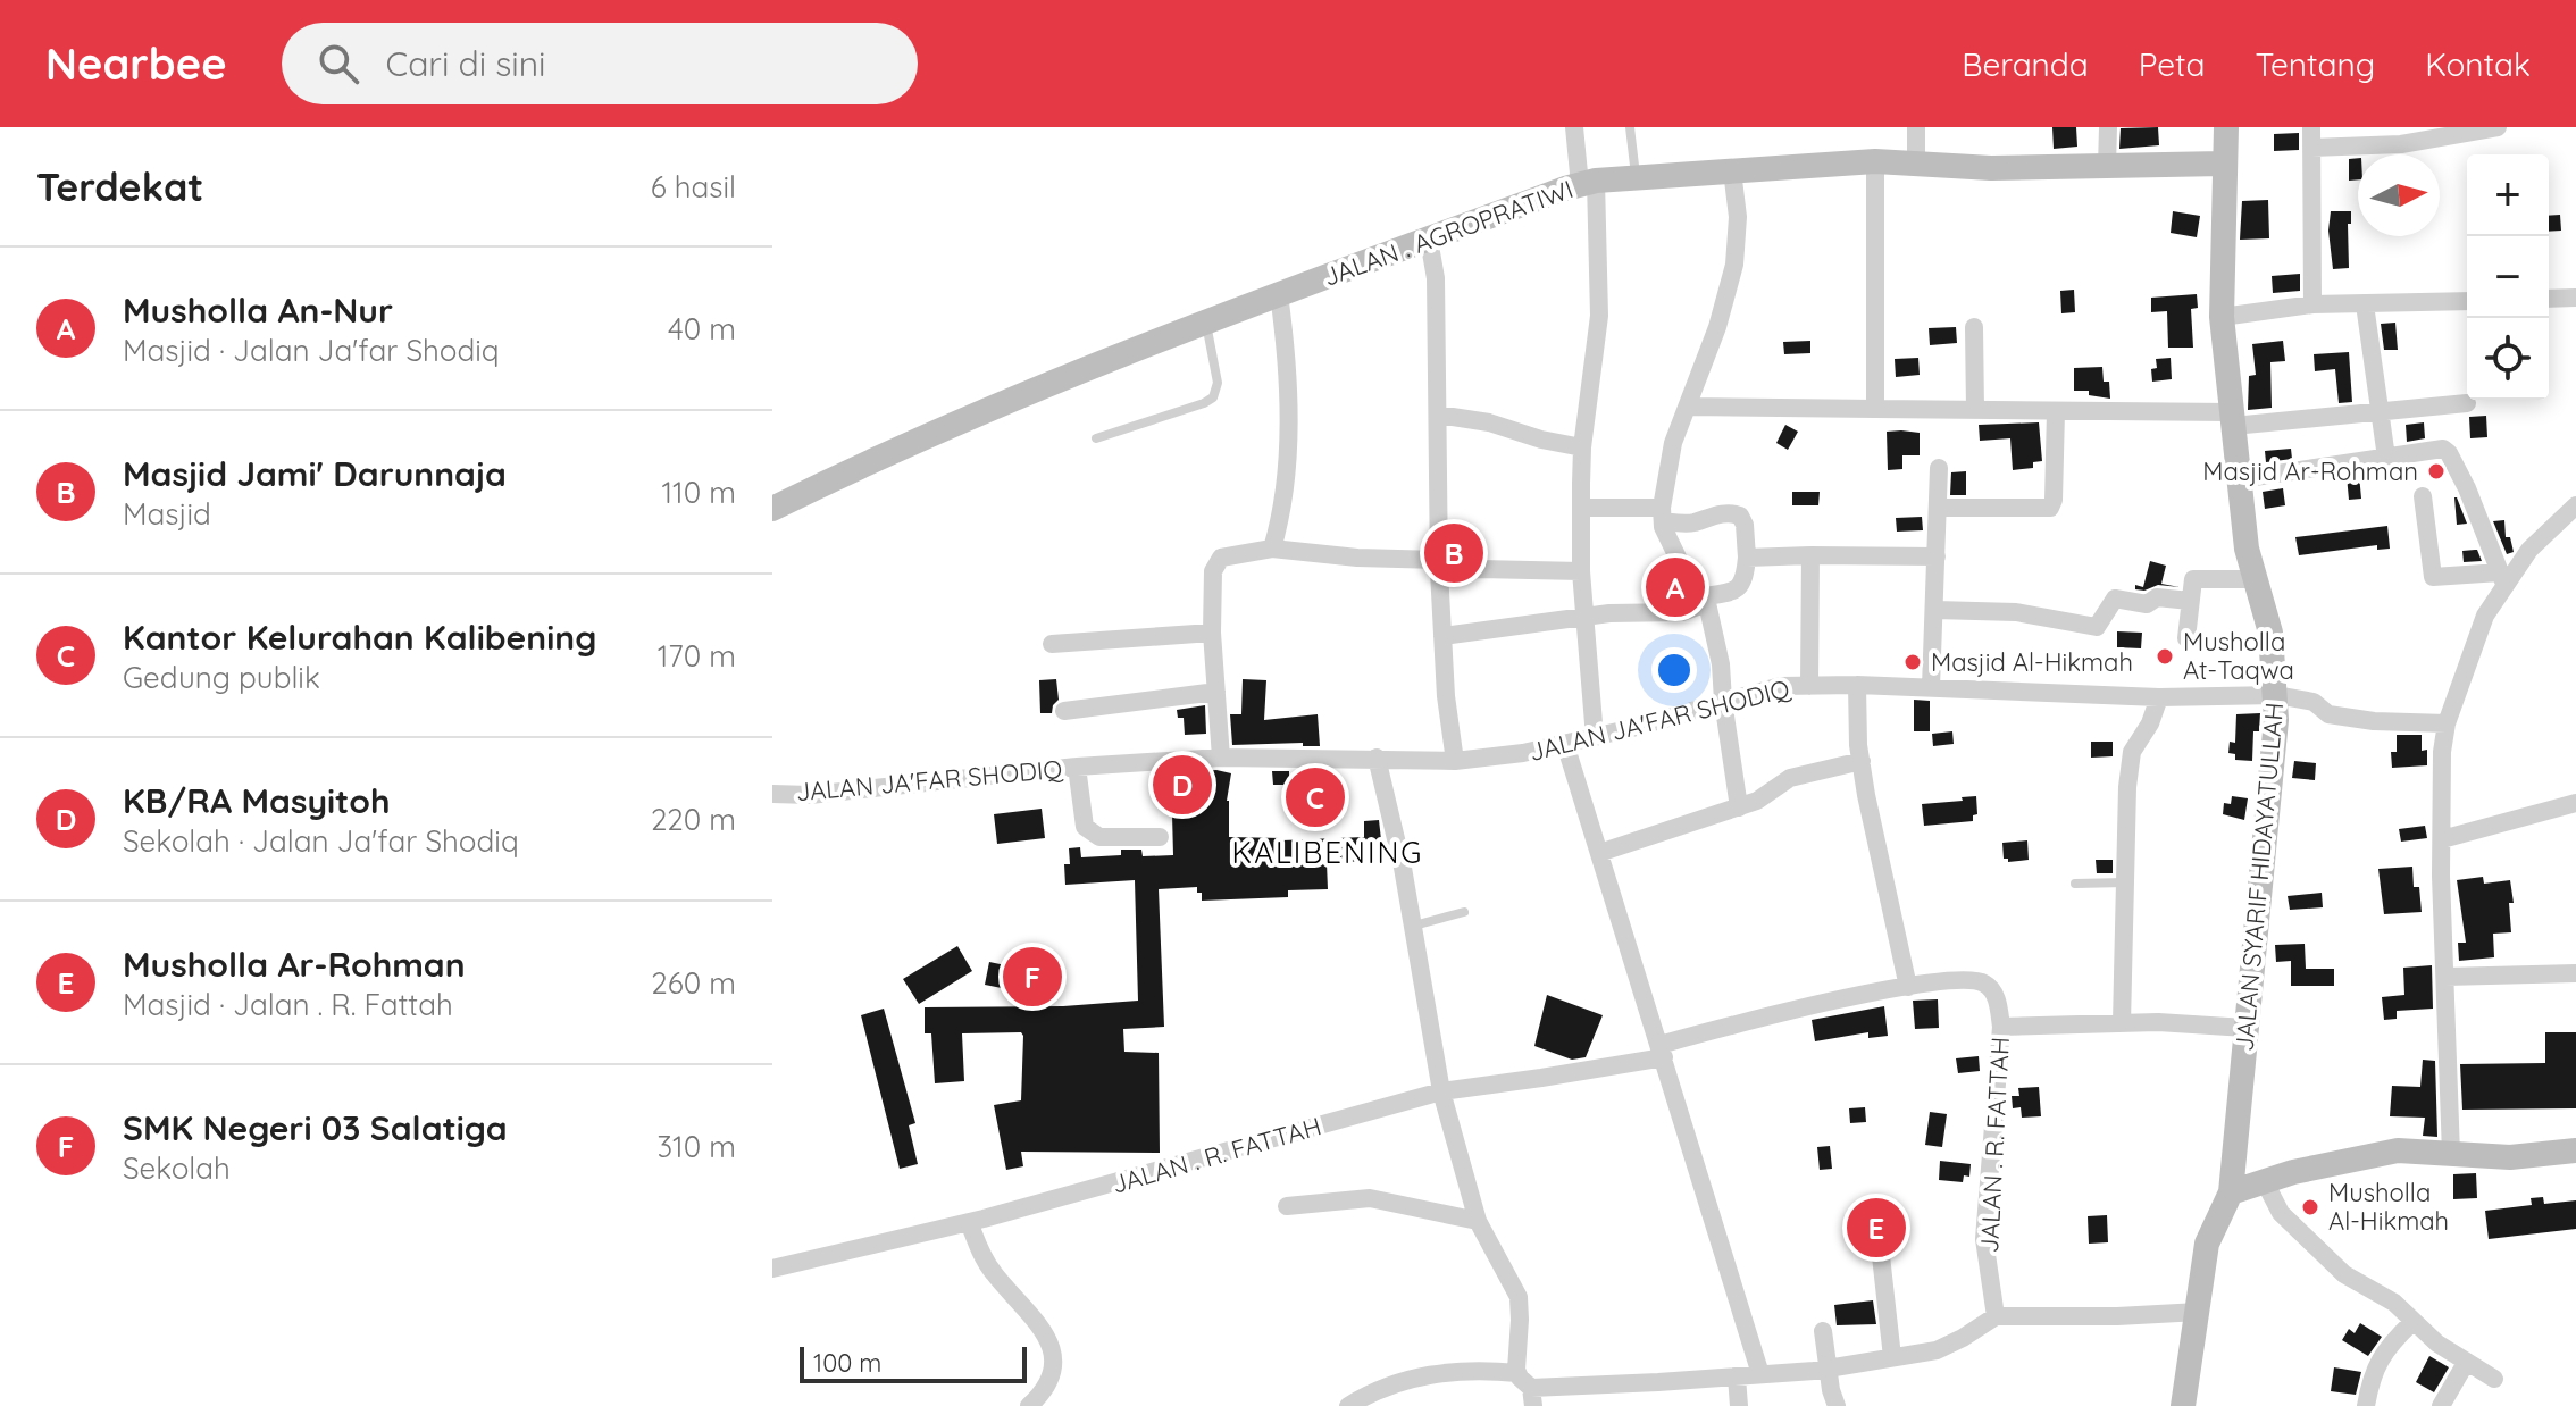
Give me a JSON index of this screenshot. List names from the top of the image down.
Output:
{
  "streets": {
    "street": [
      "JALAN . AGROPRATIWI",
      "JALAN JA'FAR SHODIQ",
      "JALAN SYARIF HIDAYATULLAH",
      "JALAN . R. FATTAH"
    ]
  },
  "crossings": [
    ["JALAN . AGROPRATIWI", "JALAN SYARIF HIDAYATULLAH"],
    ["JALAN JA'FAR SHODIQ", "JALAN SYARIF HIDAYATULLAH"]
  ],
  "districts": ["KALIBENING"],
  "places": [
    "Masjid Ar-Rohman",
    "Musholla At-Taqwa",
    "Masjid Al-Hikmah",
    "Musholla Al-Hikmah"
  ],
  "scale_bar": "100 m",
  "north": "right",
  "page": {
    "header": "Nearbee",
    "search": "Cari di sini",
    "nav": [
      "Beranda",
      "Peta",
      "Tentang",
      "Kontak"
    ],
    "heading": ["Terdekat", "6 hasil"],
    "map_buttons": ["+", "−"],
    "list": [
      {
        "mark": "A",
        "name": "Musholla An-Nur",
        "note": "Masjid · Jalan Ja'far Shodiq",
        "value": "40 m"
      },
      {
        "mark": "B",
        "name": "Masjid Jami' Darunnaja",
        "note": "Masjid",
        "value": "110 m"
      },
      {
        "mark": "C",
        "name": "Kantor Kelurahan Kalibening",
        "note": "Gedung publik",
        "value": "170 m"
      },
      {
        "mark": "D",
        "name": "KB/RA Masyitoh",
        "note": "Sekolah · Jalan Ja'far Shodiq",
        "value": "220 m"
      },
      {
        "mark": "E",
        "name": "Musholla Ar-Rohman",
        "note": "Masjid · Jalan . R. Fattah",
        "value": "260 m"
      },
      {
        "mark": "F",
        "name": "SMK Negeri 03 Salatiga",
        "note": "Sekolah",
        "value": "310 m"
      }
    ],
    "pins": [
      "B",
      "A",
      "D",
      "C",
      "F",
      "E"
    ],
    "scale": "100 m"
  }
}
